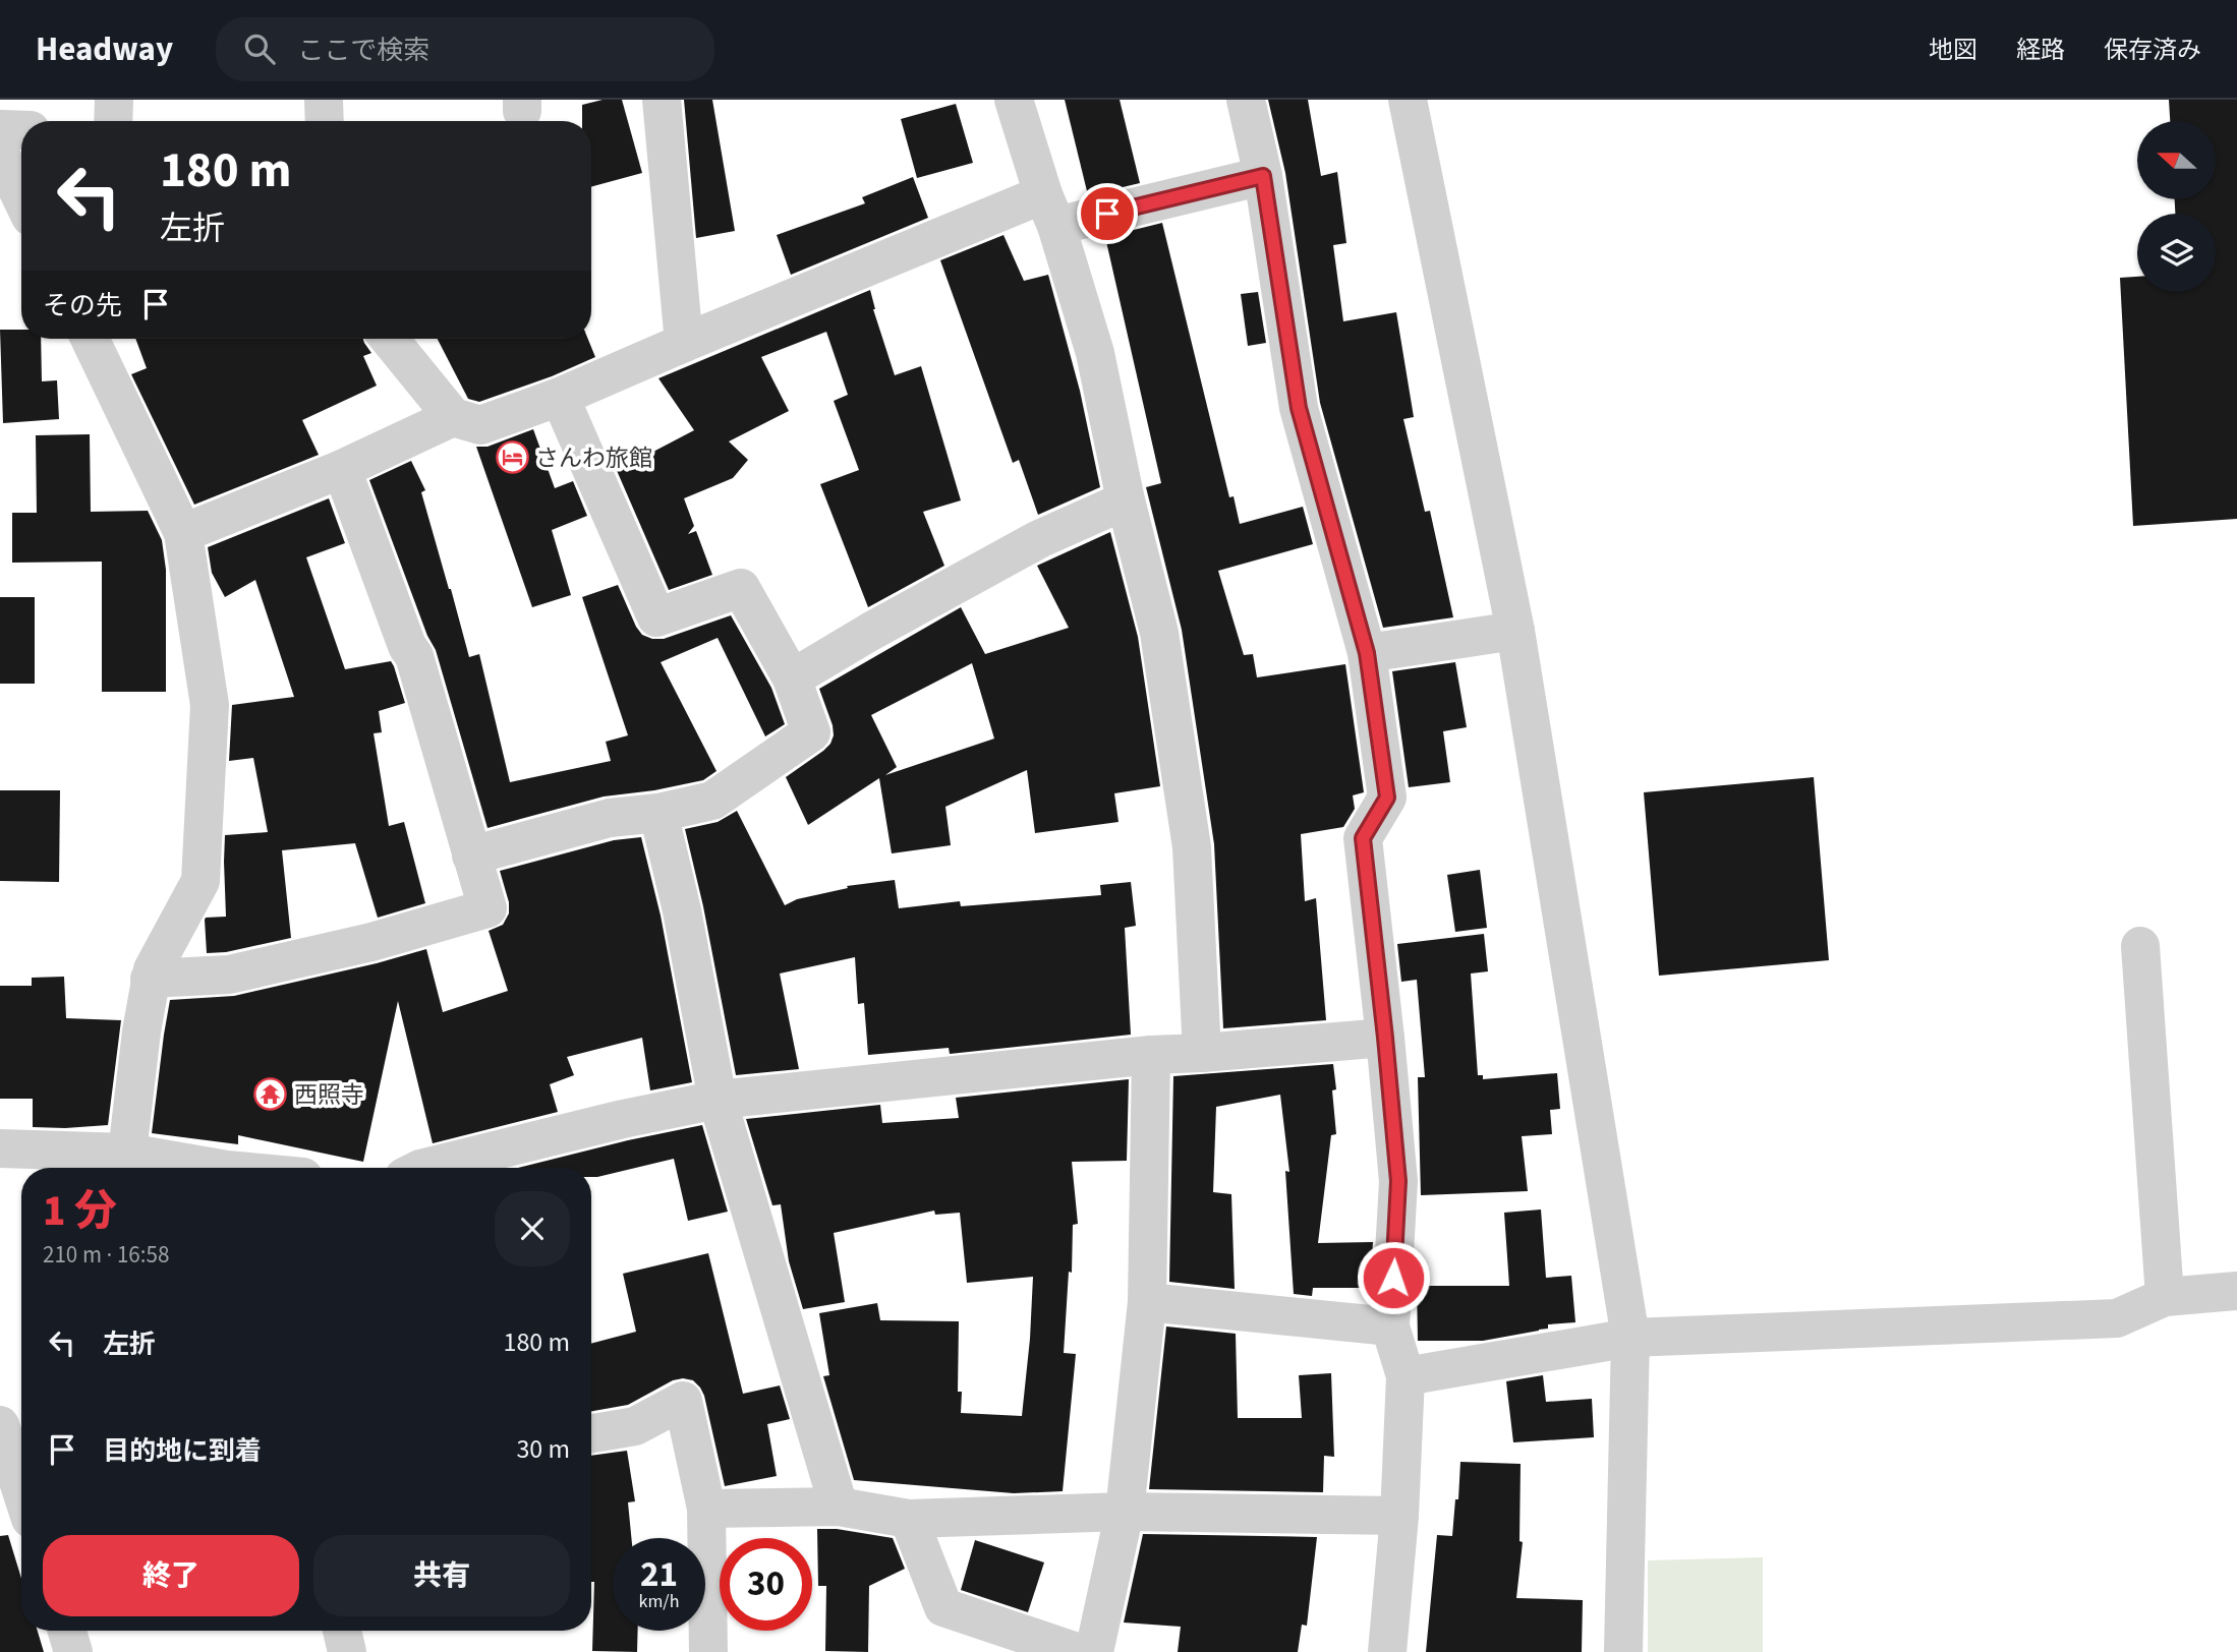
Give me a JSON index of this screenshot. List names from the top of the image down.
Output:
{
  "places": {
    "hotel": ["さんわ旅館"],
    "temple": ["西照寺"]
  },
  "north": "left",
  "page": {
    "header": "Headway",
    "search": "ここで検索",
    "nav": ["地図", "経路", "保存済み"],
    "turn": ["180 m", "左折"],
    "then": "その先",
    "heading": ["1 分", "210 m · 16:58"],
    "list": [
      {
        "name": "左折",
        "value": "180 m"
      },
      {
        "name": "目的地に到着",
        "value": "30 m"
      }
    ],
    "buttons": ["終了", "共有"],
    "speed": "21 km/h",
    "limit": "30"
  }
}
